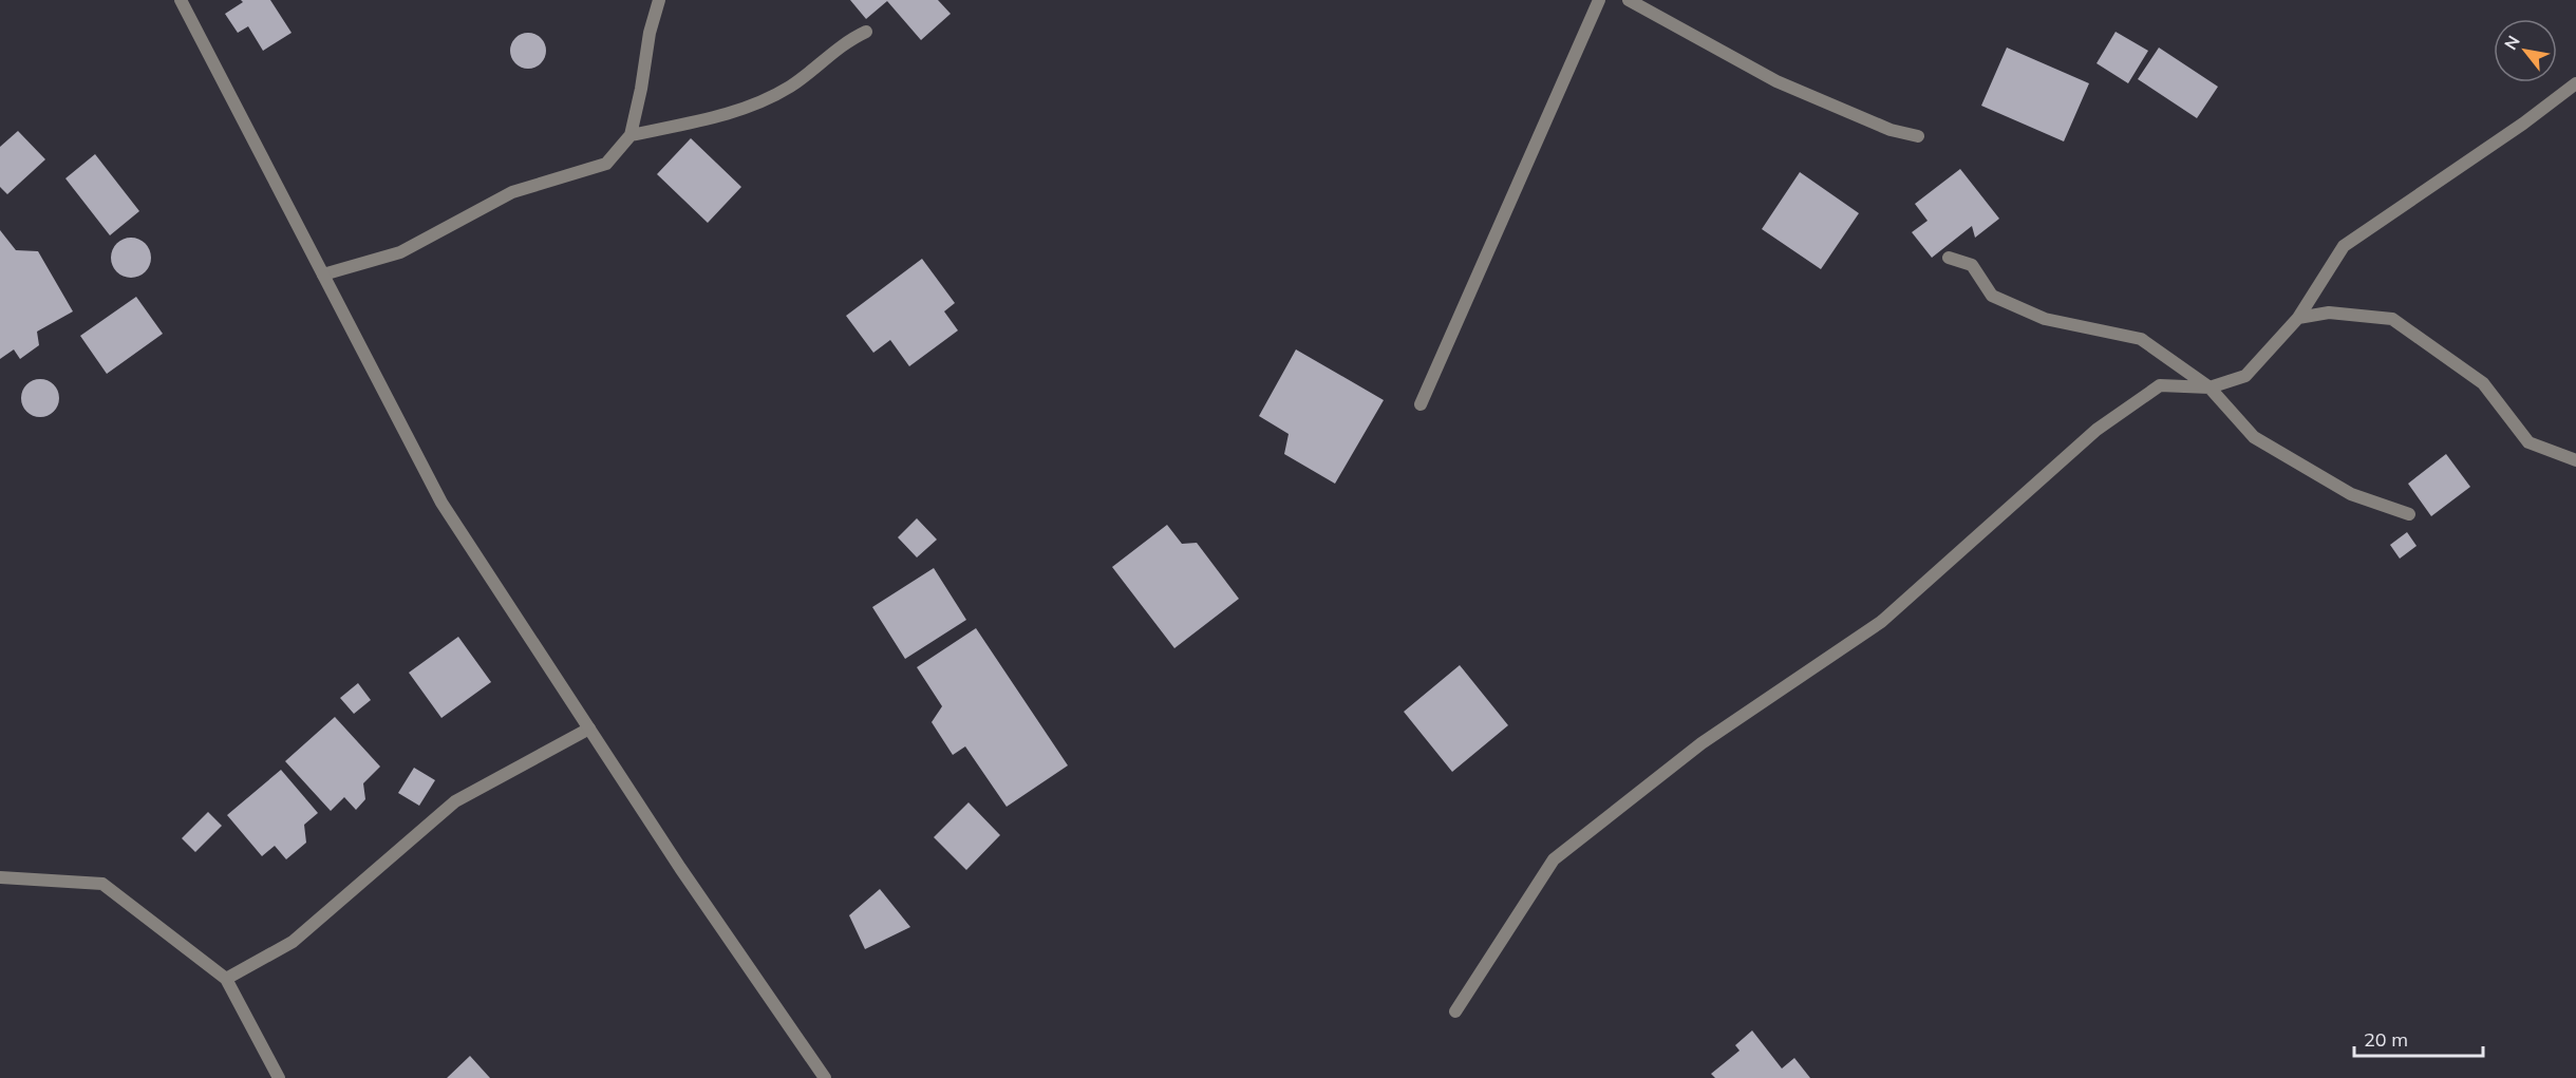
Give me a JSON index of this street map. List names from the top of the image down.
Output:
{
  "scale_bar": "20 m",
  "north": "top left"
}
